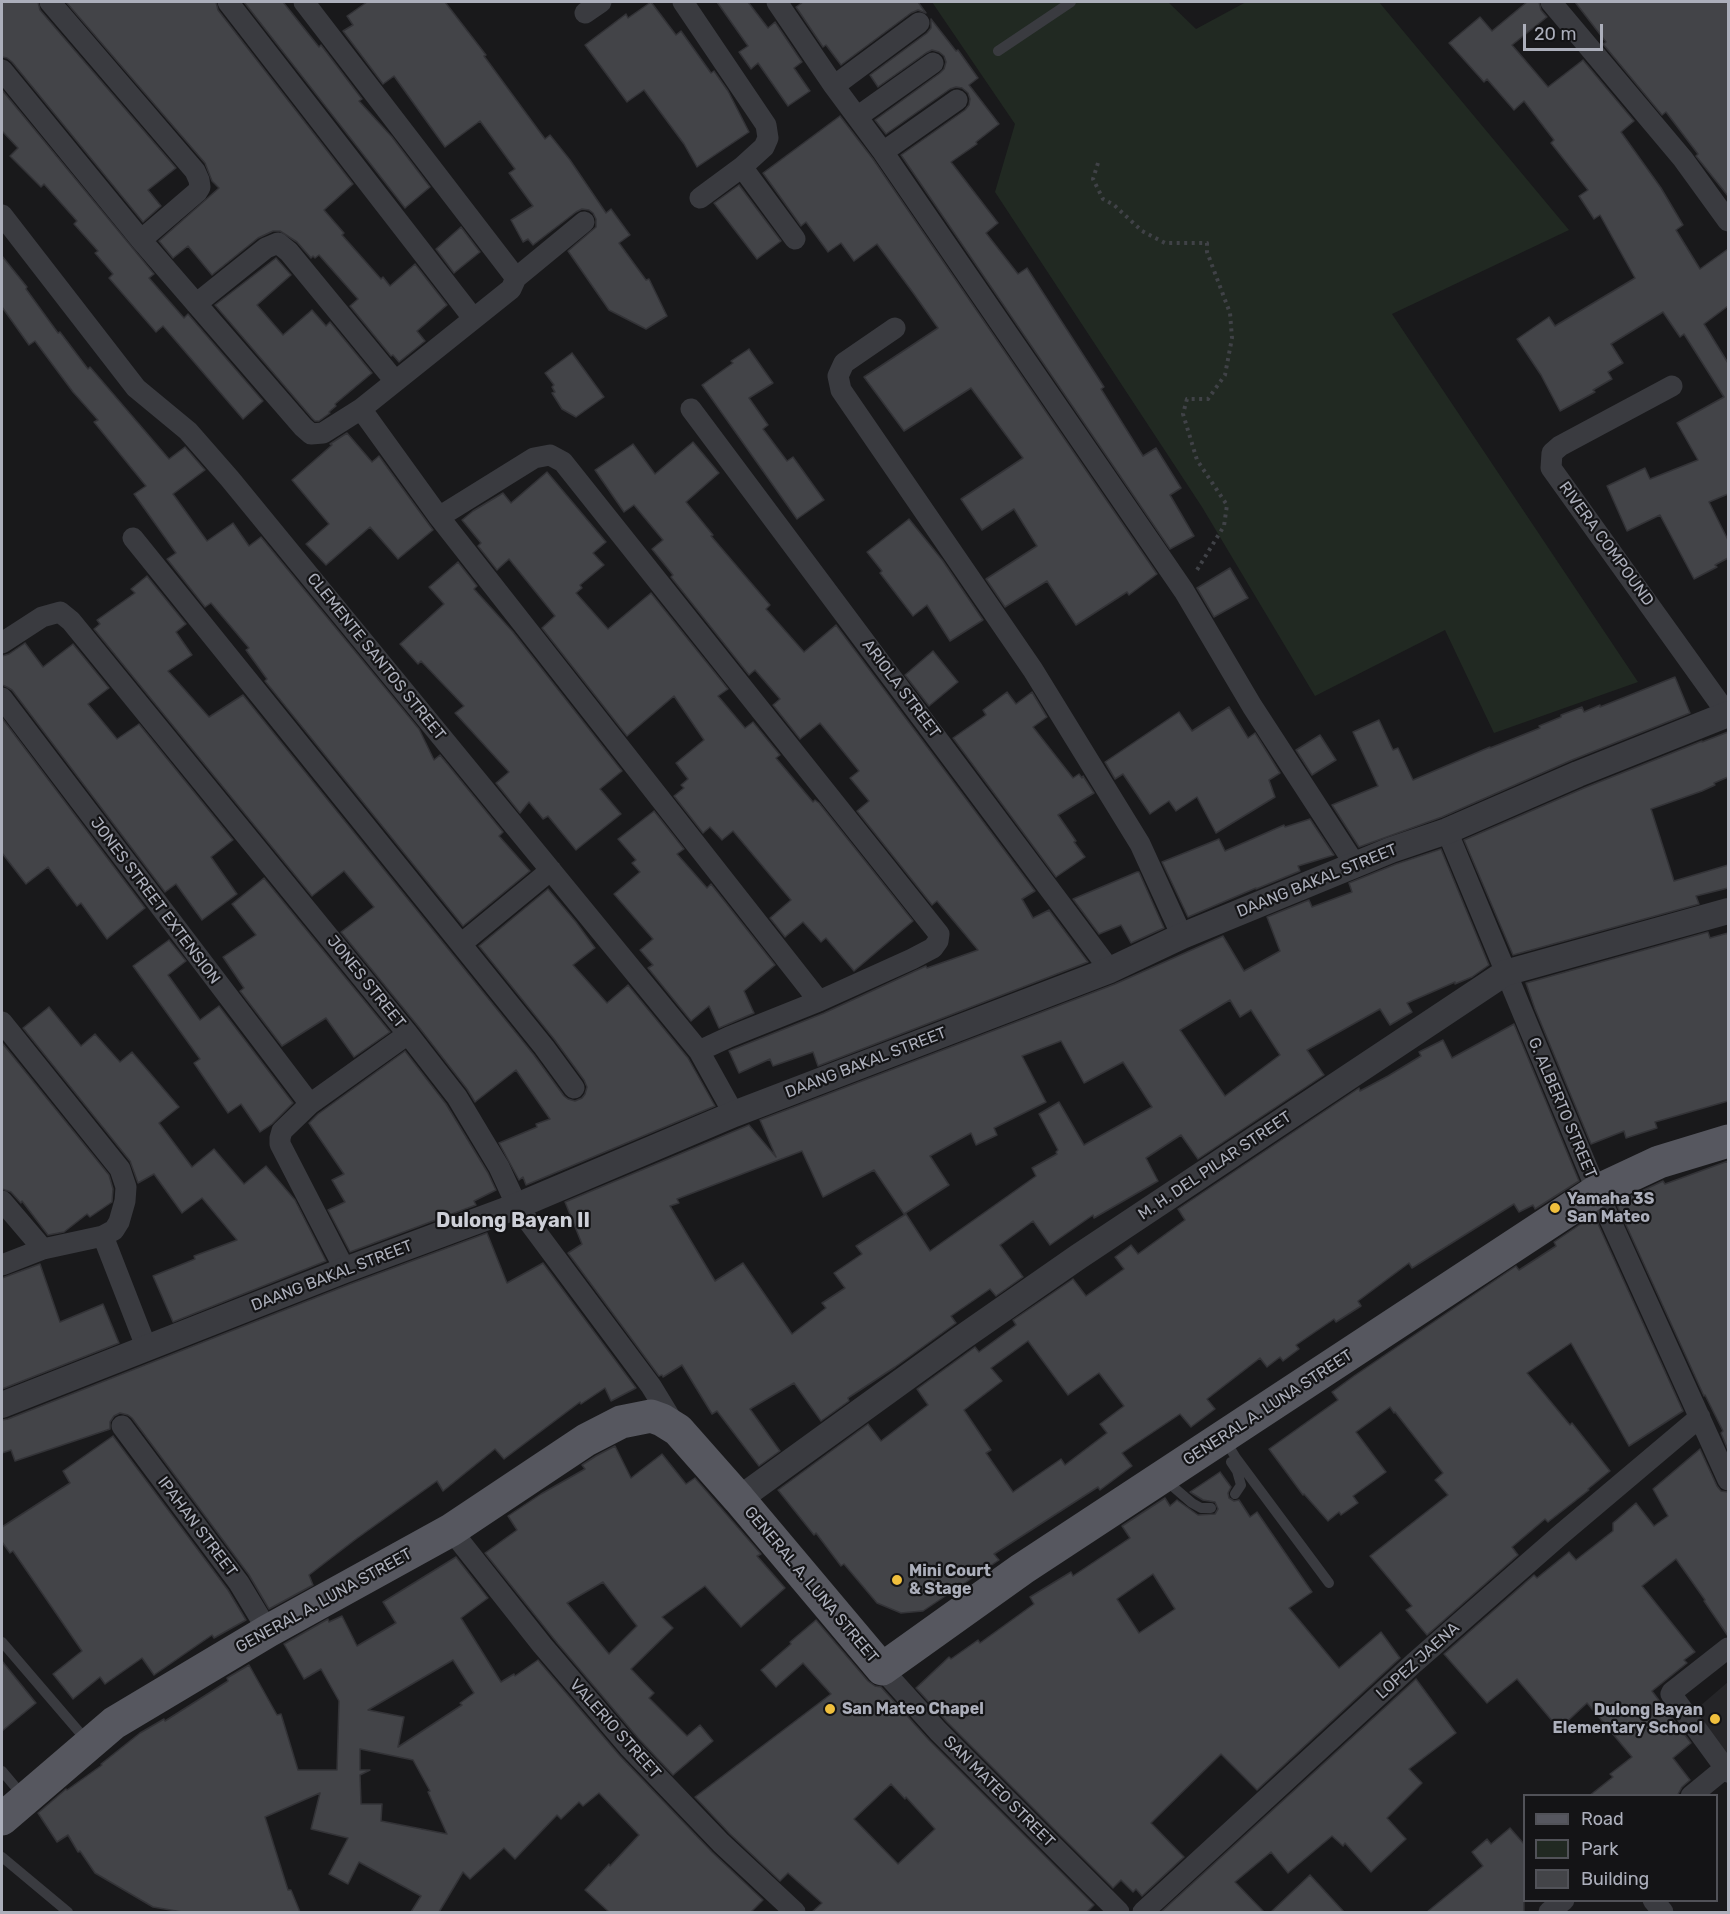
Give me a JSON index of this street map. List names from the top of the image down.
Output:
{
  "streets": {
    "main road": ["GENERAL A. LUNA STREET"],
    "street": [
      "RIVERA COMPOUND",
      "CLEMENTE SANTOS STREET",
      "ARIOLA STREET",
      "DAANG BAKAL STREET",
      "JONES STREET EXTENSION",
      "JONES STREET",
      "G. ALBERTO STREET",
      "M. H. DEL PILAR STREET",
      "IPAHAN STREET",
      "LOPEZ JAENA",
      "VALERIO STREET",
      "SAN MATEO STREET"
    ]
  },
  "crossings": [
    ["RIVERA COMPOUND", "DAANG BAKAL STREET"],
    ["CLEMENTE SANTOS STREET", "DAANG BAKAL STREET"],
    ["ARIOLA STREET", "DAANG BAKAL STREET"],
    ["DAANG BAKAL STREET", "JONES STREET"],
    ["DAANG BAKAL STREET", "G. ALBERTO STREET"],
    ["JONES STREET", "GENERAL A. LUNA STREET"],
    ["G. ALBERTO STREET", "M. H. DEL PILAR STREET"],
    ["G. ALBERTO STREET", "GENERAL A. LUNA STREET"],
    ["G. ALBERTO STREET", "LOPEZ JAENA"],
    ["M. H. DEL PILAR STREET", "GENERAL A. LUNA STREET"],
    ["GENERAL A. LUNA STREET", "IPAHAN STREET"],
    ["GENERAL A. LUNA STREET", "VALERIO STREET"],
    ["GENERAL A. LUNA STREET", "SAN MATEO STREET"]
  ],
  "districts": ["Dulong Bayan II"],
  "places": [
    "Yamaha 3S San Mateo",
    "Mini Court & Stage",
    "San Mateo Chapel",
    "Dulong Bayan Elementary School"
  ],
  "legend": ["Road", "Park", "Building"],
  "scale_bar": "20 m"
}
